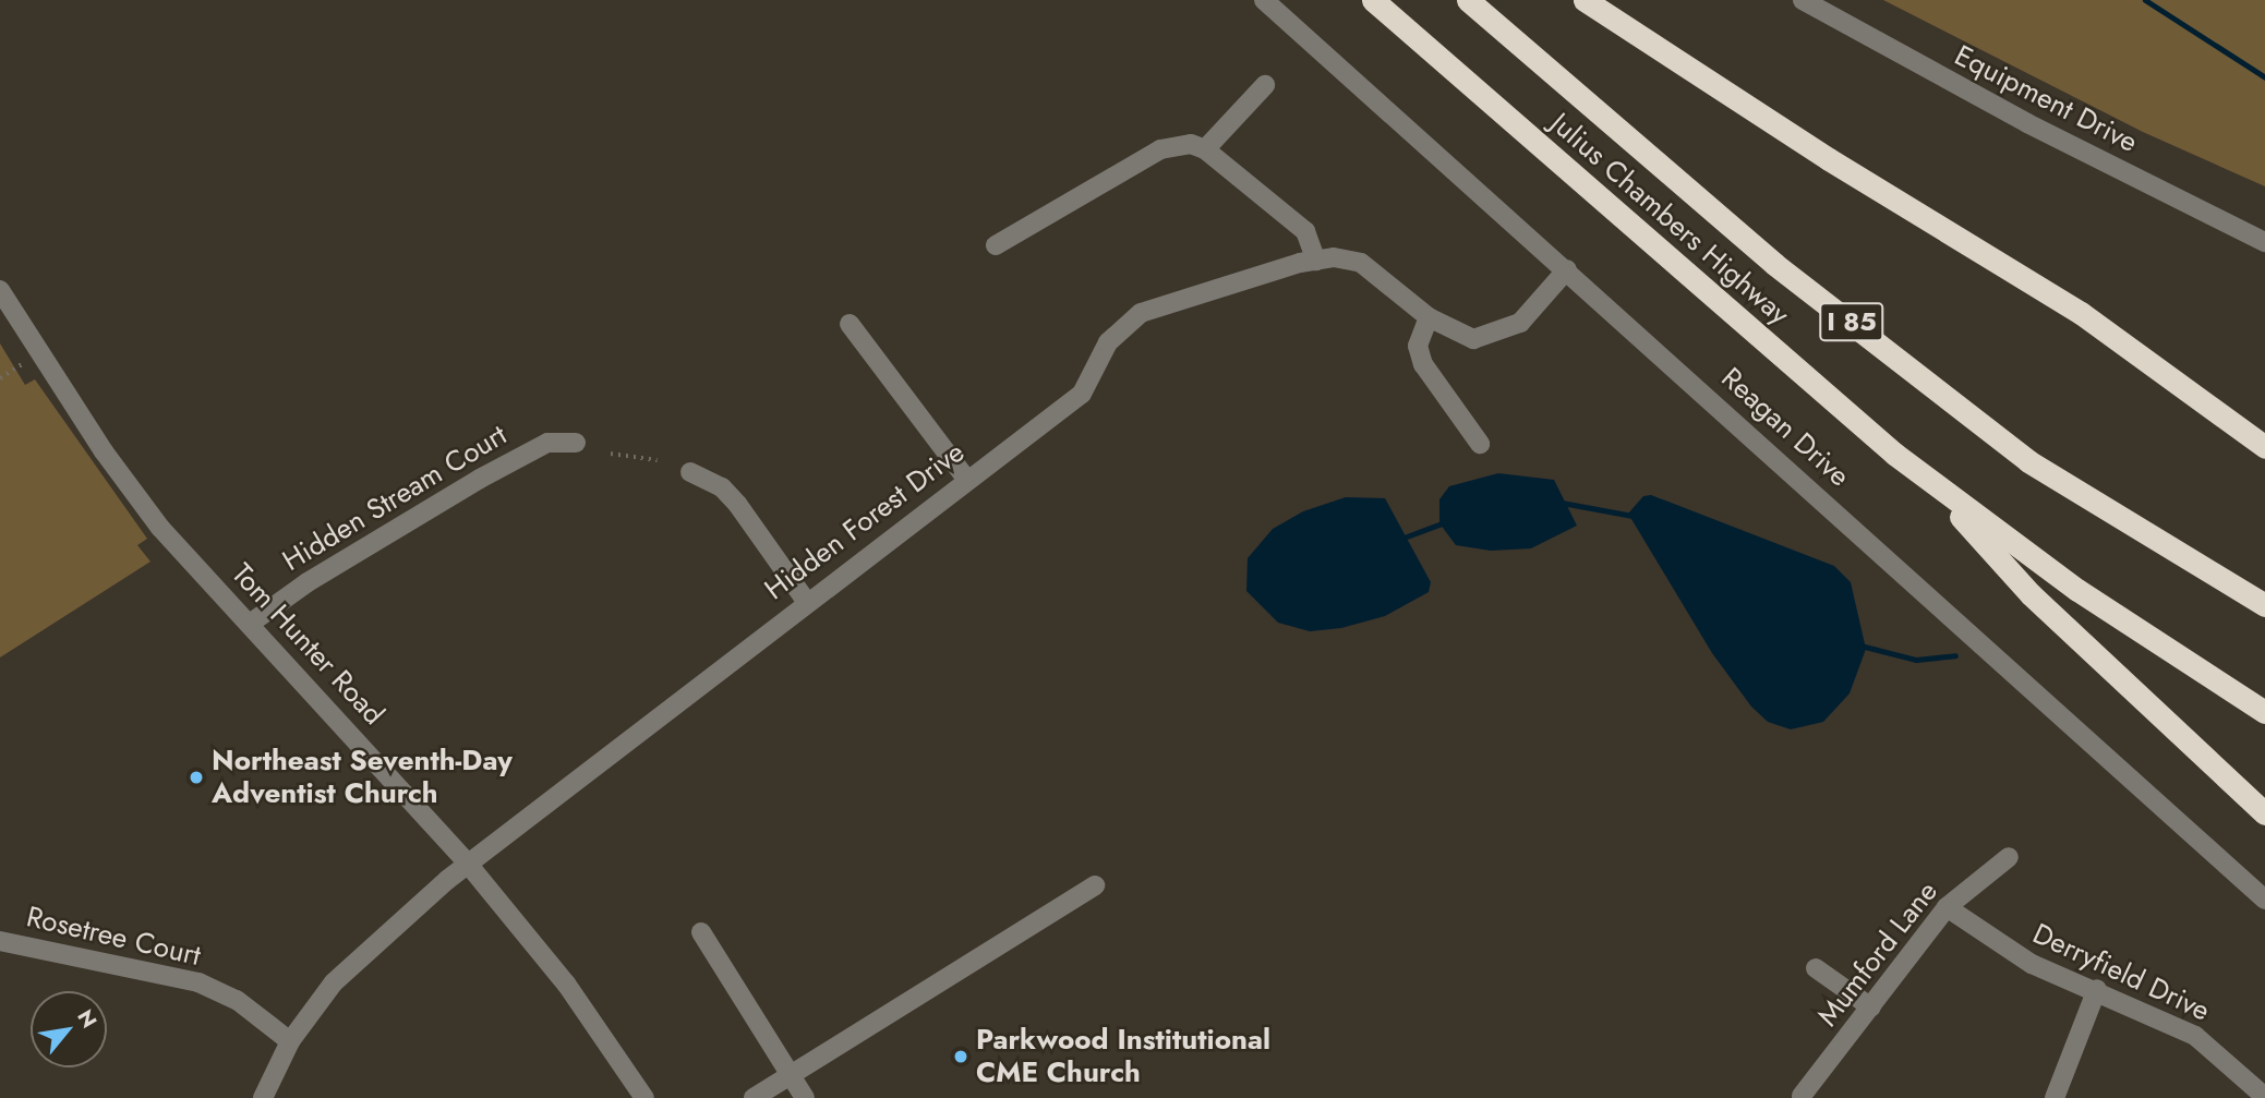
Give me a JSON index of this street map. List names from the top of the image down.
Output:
{
  "streets": {
    "highway": ["Julius Chambers Highway", "I 85"],
    "street": [
      "Equipment Drive",
      "Reagan Drive",
      "Hidden Stream Court",
      "Hidden Forest Drive",
      "Tom Hunter Road",
      "Rosetree Court",
      "Mumford Lane",
      "Derryfield Drive"
    ]
  },
  "crossings": [
    ["Julius Chambers Highway", "I 85"],
    ["Reagan Drive", "Hidden Forest Drive"],
    ["Hidden Stream Court", "Tom Hunter Road"],
    ["Hidden Forest Drive", "Tom Hunter Road"],
    ["Hidden Forest Drive", "Rosetree Court"],
    ["Mumford Lane", "Derryfield Drive"]
  ],
  "places": ["Northeast Seventh-Day Adventist Church", "Parkwood Institutional CME Church"],
  "north": "top right"
}
